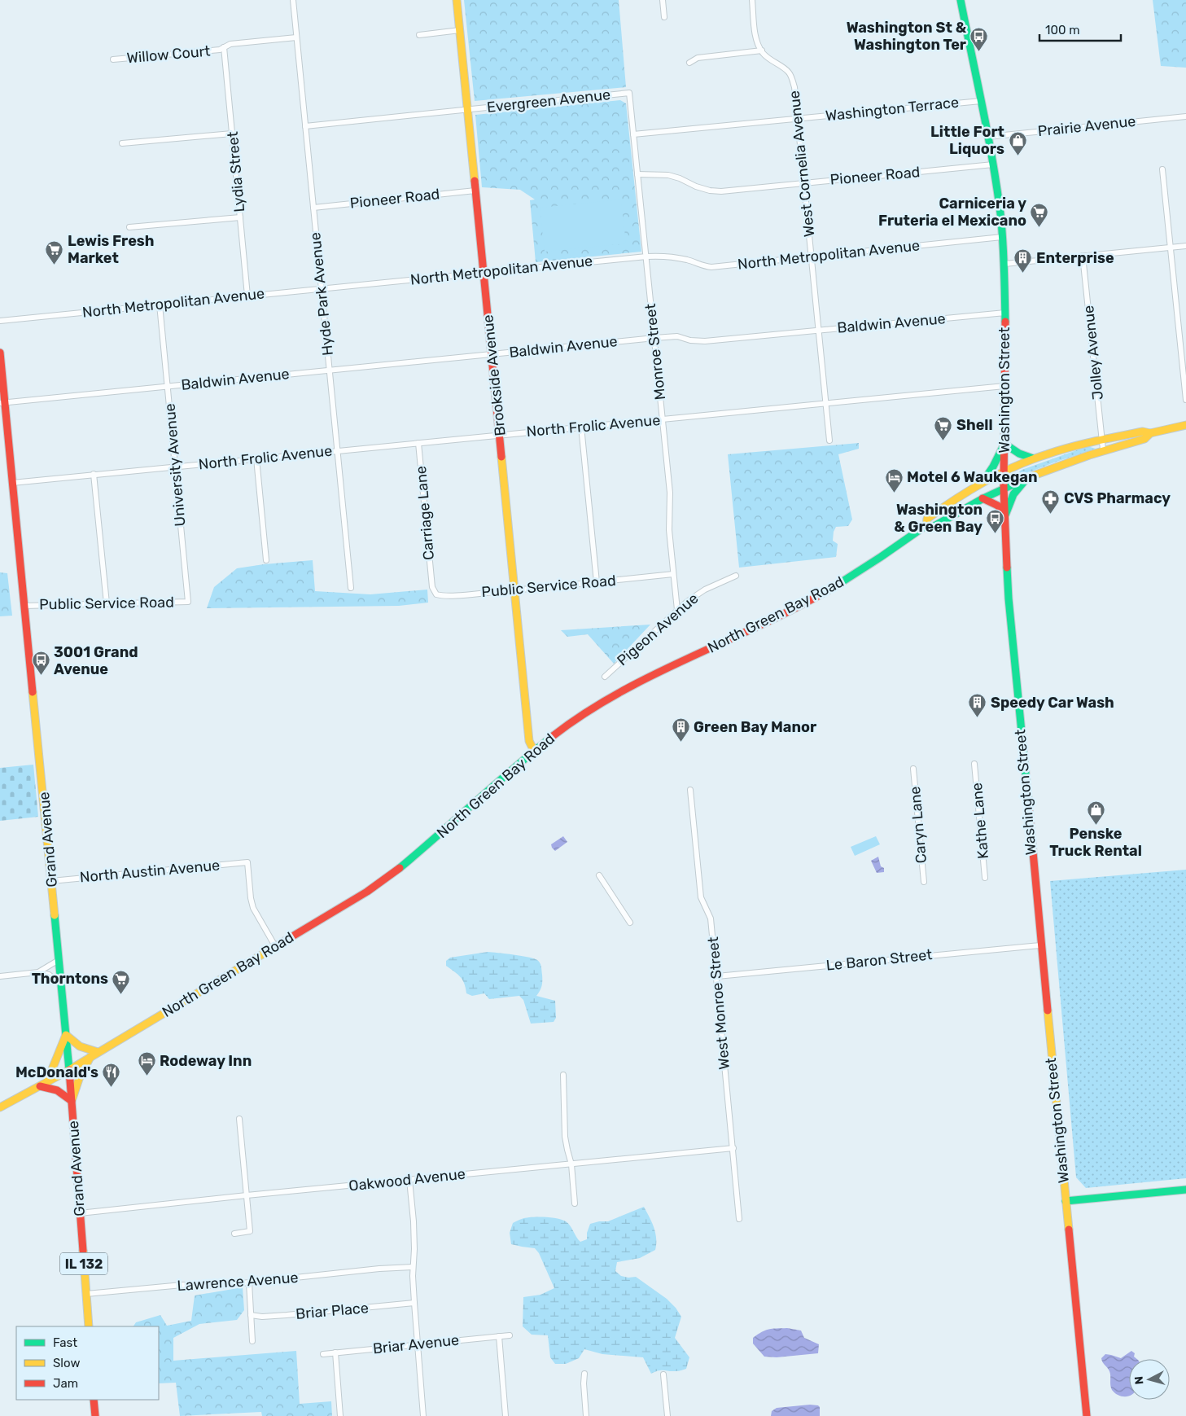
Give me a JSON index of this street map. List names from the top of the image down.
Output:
{
  "streets": {
    "main road": [
      "Brookside Avenue",
      "Washington Street",
      "North Green Bay Road",
      "Grand Avenue",
      "IL 132"
    ],
    "street": [
      "Willow Court",
      "Evergreen Avenue",
      "Washington Terrace",
      "Prairie Avenue",
      "West Cornelia Avenue",
      "Lydia Street",
      "Pioneer Road",
      "North Metropolitan Avenue",
      "Hyde Park Avenue",
      "Baldwin Avenue",
      "Monroe Street",
      "Jolley Avenue",
      "North Frolic Avenue",
      "University Avenue",
      "Carriage Lane",
      "Public Service Road",
      "Pigeon Avenue",
      "Kathe Lane",
      "Caryn Lane",
      "North Austin Avenue",
      "Le Baron Street",
      "West Monroe Street",
      "Oakwood Avenue",
      "Lawrence Avenue",
      "Briar Place",
      "Briar Avenue"
    ]
  },
  "crossings": [
    ["Willow Court", "Lydia Street"],
    ["Willow Court", "Hyde Park Avenue"],
    ["Evergreen Avenue", "Hyde Park Avenue"],
    ["Evergreen Avenue", "Monroe Street"],
    ["Evergreen Avenue", "Brookside Avenue"],
    ["Washington Terrace", "West Cornelia Avenue"],
    ["Washington Terrace", "Monroe Street"],
    ["Washington Terrace", "Washington Street"],
    ["Prairie Avenue", "Washington Street"],
    ["West Cornelia Avenue", "Pioneer Road"],
    ["West Cornelia Avenue", "North Metropolitan Avenue"],
    ["West Cornelia Avenue", "Baldwin Avenue"],
    ["West Cornelia Avenue", "North Frolic Avenue"],
    ["Lydia Street", "North Metropolitan Avenue"],
    ["Pioneer Road", "Hyde Park Avenue"],
    ["Pioneer Road", "Monroe Street"],
    ["Pioneer Road", "Brookside Avenue"],
    ["Pioneer Road", "Washington Street"],
    ["North Metropolitan Avenue", "Hyde Park Avenue"],
    ["North Metropolitan Avenue", "Monroe Street"],
    ["North Metropolitan Avenue", "Brookside Avenue"],
    ["North Metropolitan Avenue", "Washington Street"],
    ["North Metropolitan Avenue", "University Avenue"],
    ["Hyde Park Avenue", "Baldwin Avenue"],
    ["Hyde Park Avenue", "North Frolic Avenue"],
    ["Baldwin Avenue", "Monroe Street"],
    ["Baldwin Avenue", "Brookside Avenue"],
    ["Baldwin Avenue", "Washington Street"],
    ["Baldwin Avenue", "University Avenue"],
    ["Baldwin Avenue", "Grand Avenue"],
    ["Monroe Street", "North Frolic Avenue"],
    ["Monroe Street", "Public Service Road"],
    ["Monroe Street", "Pigeon Avenue"],
    ["Jolley Avenue", "North Green Bay Road"],
    ["Brookside Avenue", "North Frolic Avenue"],
    ["Brookside Avenue", "Public Service Road"],
    ["Brookside Avenue", "North Green Bay Road"],
    ["Washington Street", "North Frolic Avenue"],
    ["Washington Street", "North Green Bay Road"],
    ["Washington Street", "Le Baron Street"],
    ["North Frolic Avenue", "University Avenue"],
    ["North Frolic Avenue", "Carriage Lane"],
    ["North Frolic Avenue", "Grand Avenue"],
    ["University Avenue", "Public Service Road"],
    ["Carriage Lane", "Public Service Road"],
    ["Public Service Road", "Grand Avenue"],
    ["North Green Bay Road", "Grand Avenue"],
    ["North Green Bay Road", "North Austin Avenue"],
    ["Grand Avenue", "North Austin Avenue"],
    ["Grand Avenue", "Oakwood Avenue"],
    ["Grand Avenue", "Lawrence Avenue"],
    ["Le Baron Street", "West Monroe Street"],
    ["West Monroe Street", "Oakwood Avenue"]
  ],
  "places": {
    "bus stop": ["Washington St & Washington Ter", "Washington & Green Bay", "3001 Grand Avenue"],
    "shop": ["Little Fort Liquors", "Penske Truck Rental"],
    "supermarket": [
      "Carniceria y Fruteria el Mexicano",
      "Lewis Fresh Market",
      "Shell",
      "Thorntons"
    ],
    "building": ["Enterprise", "Speedy Car Wash", "Green Bay Manor"],
    "hotel": ["Motel 6 Waukegan", "Rodeway Inn"],
    "pharmacy": ["CVS Pharmacy"],
    "restaurant": ["McDonald's"]
  },
  "legend": ["Fast", "Slow", "Jam"],
  "scale_bar": "100 m",
  "north": "left"
}
